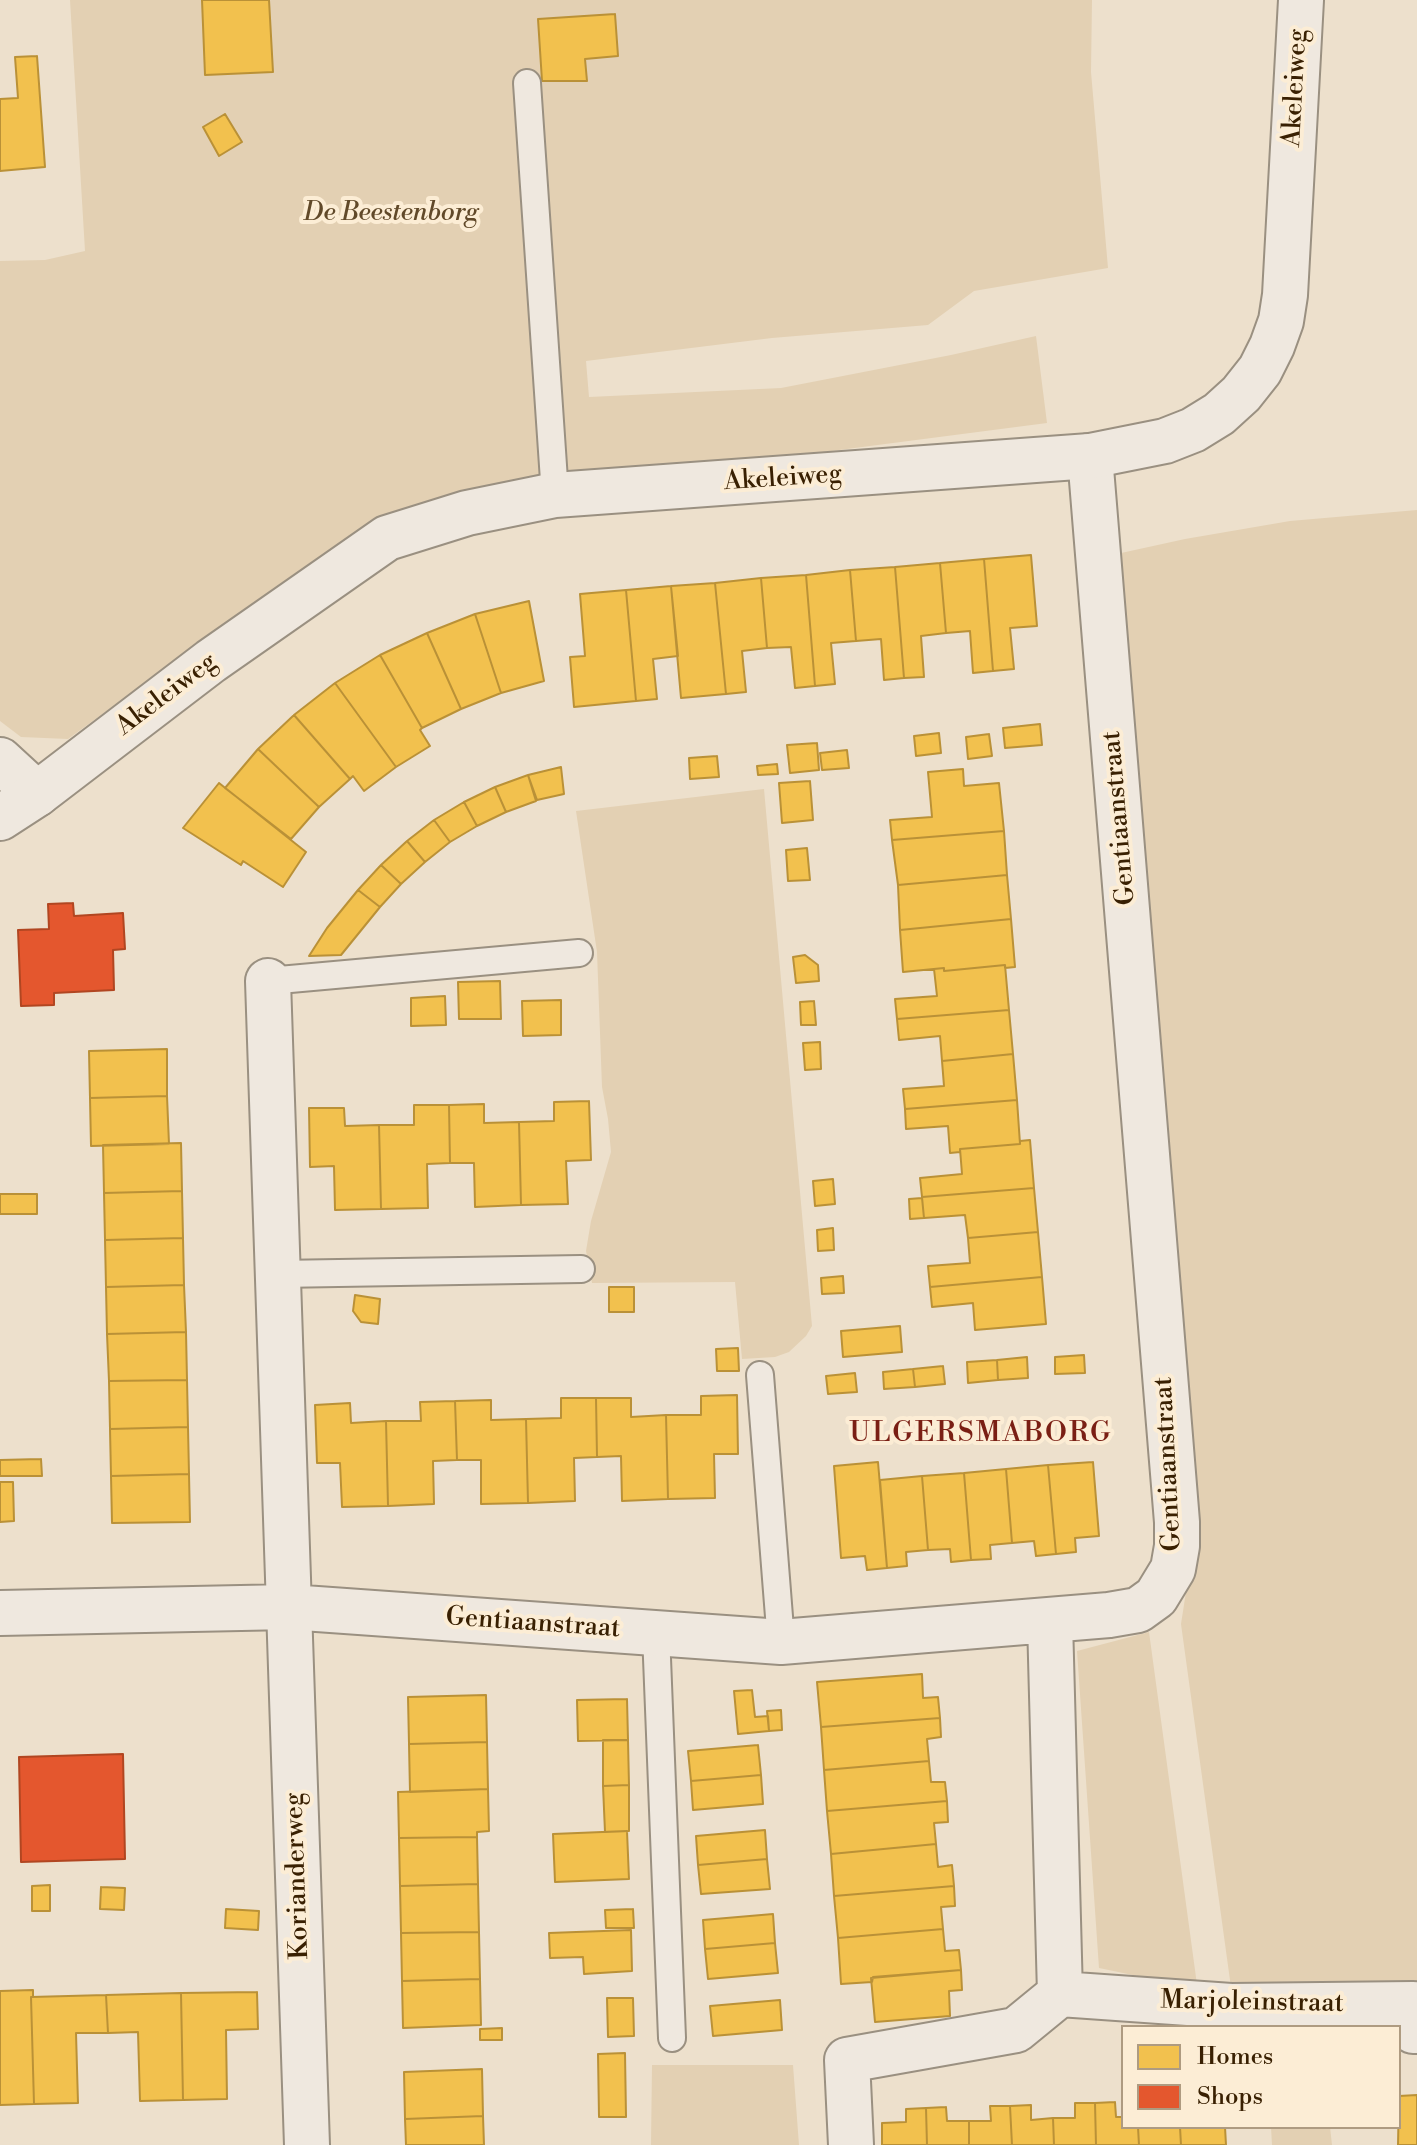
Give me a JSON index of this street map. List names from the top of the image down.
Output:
{
  "streets": {
    "street": [
      "Akeleiweg",
      "Gentiaanstraat",
      "Korianderweg",
      "Marjoleinstraat"
    ]
  },
  "crossings": [
    ["Akeleiweg", "Gentiaanstraat"],
    ["Gentiaanstraat", "Korianderweg"]
  ],
  "districts": ["ULGERSMABORG"],
  "parks": ["De Beestenborg"],
  "legend": ["Homes", "Shops"]
}
